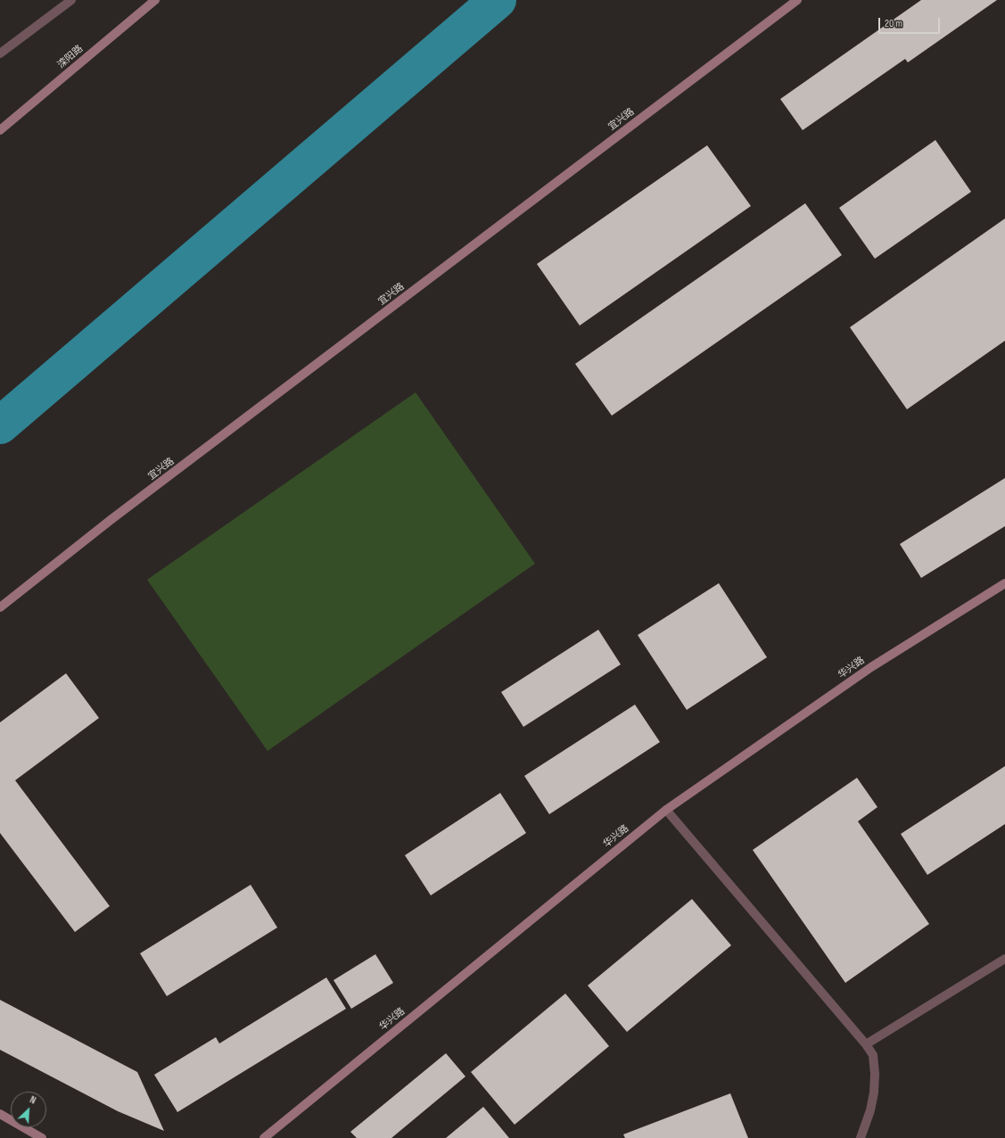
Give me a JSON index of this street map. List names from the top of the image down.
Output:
{
  "streets": {
    "main road": ["滦阳路", "宜兴路", "华兴路"]
  },
  "scale_bar": "20 m",
  "north": "top right"
}
